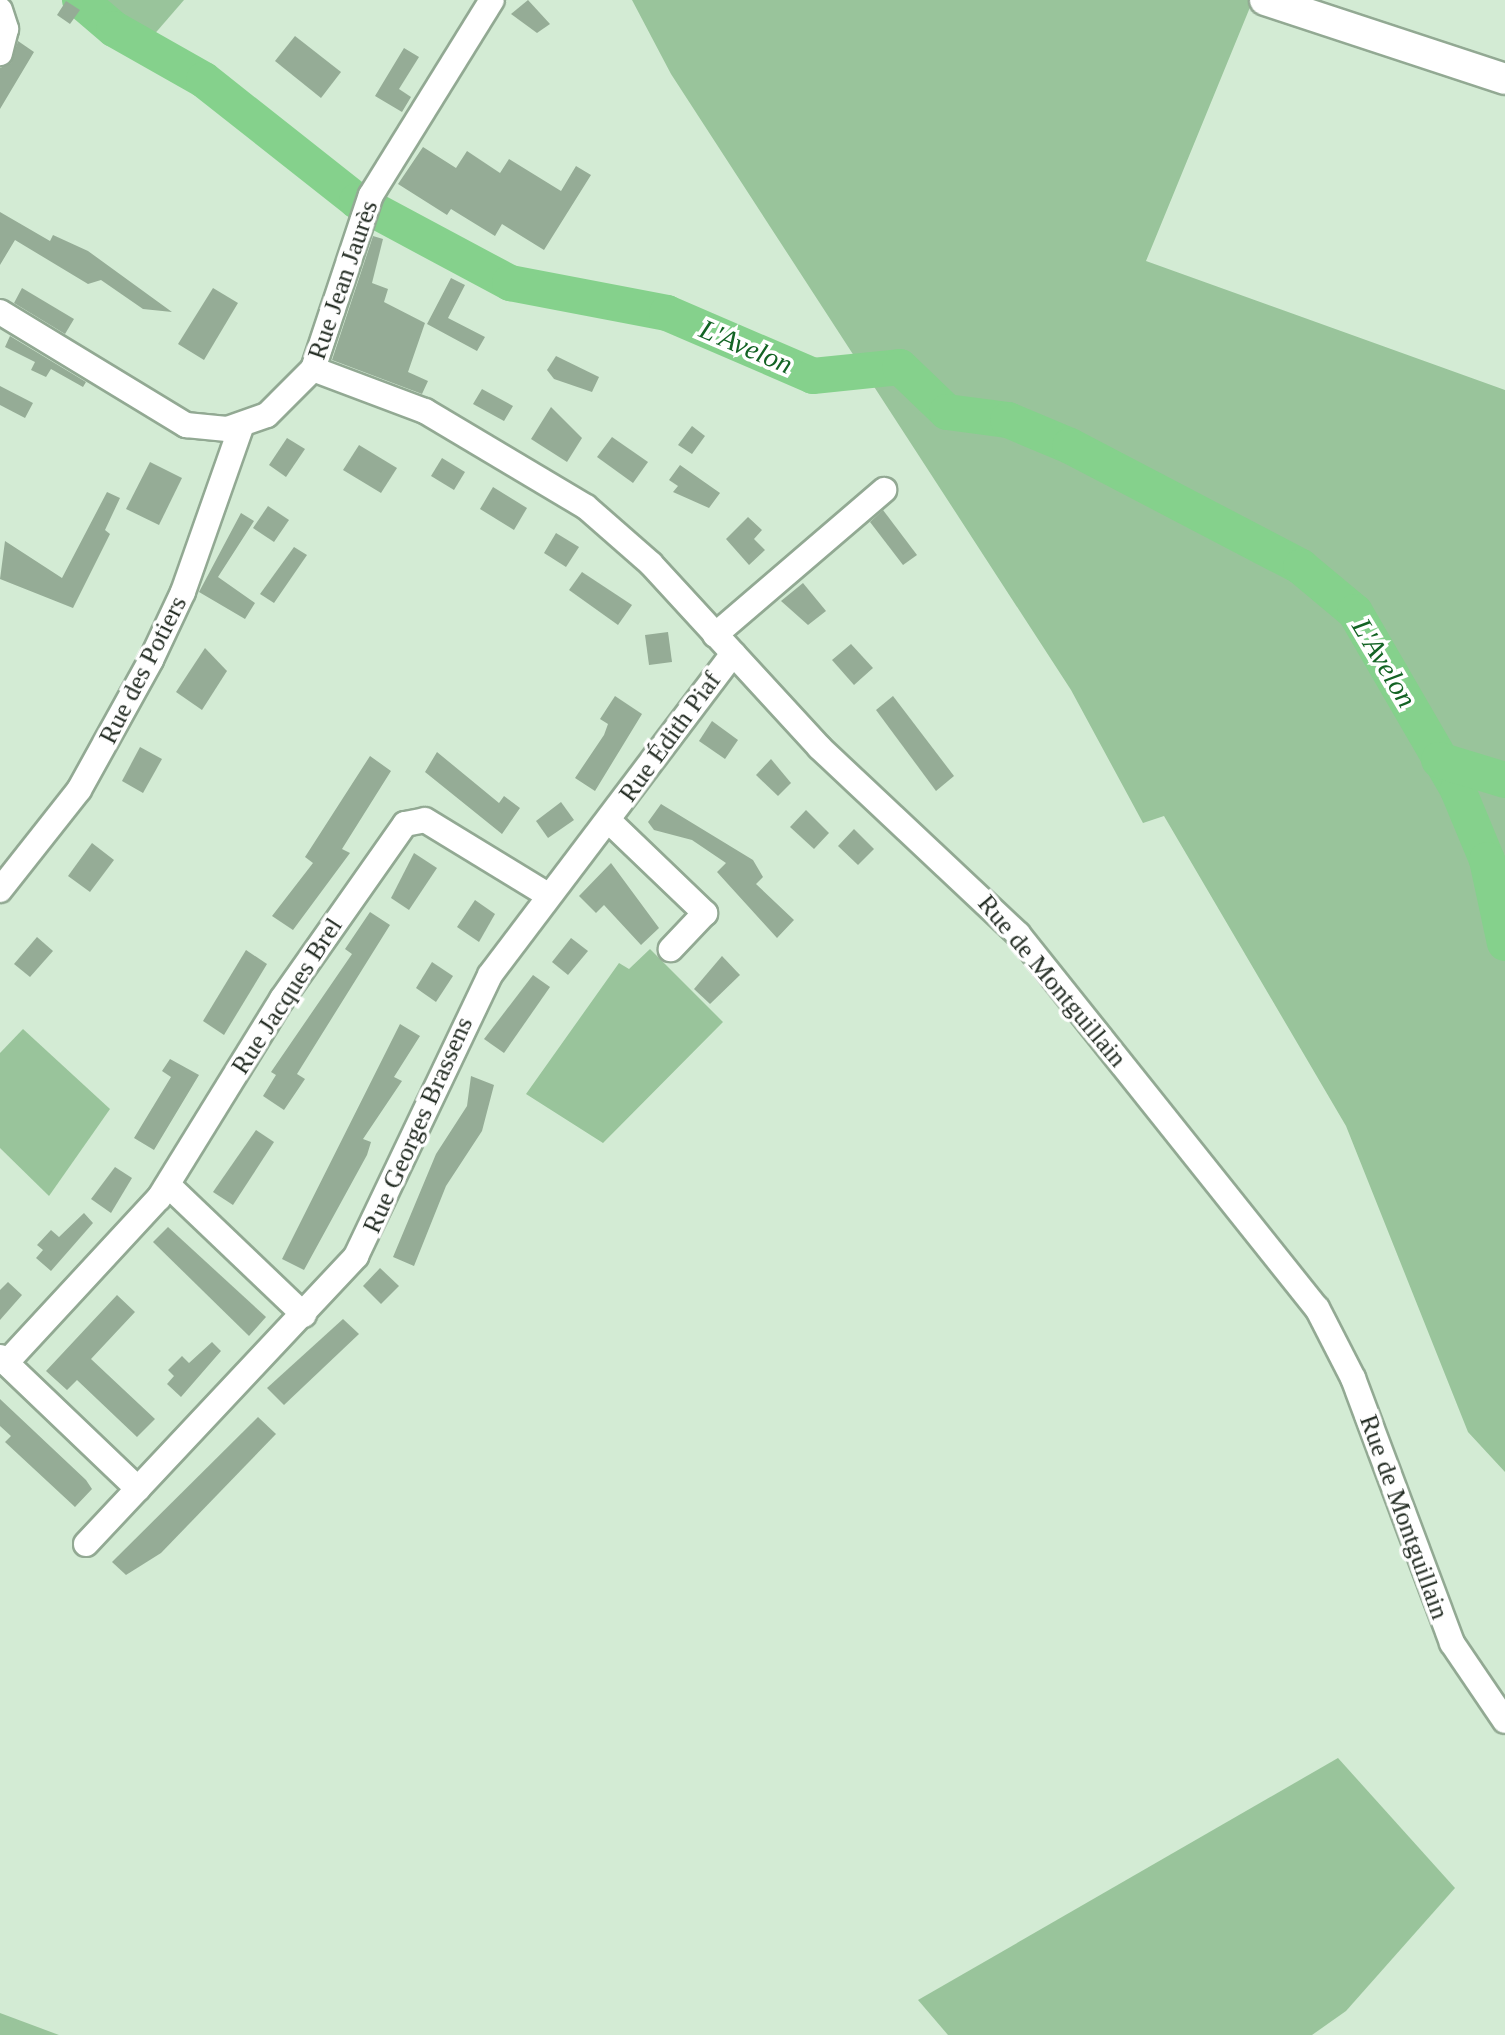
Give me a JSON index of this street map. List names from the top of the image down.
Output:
{
  "streets": {
    "street": [
      "Rue Jean Jaurès",
      "Rue des Potiers",
      "Rue Édith Piaf",
      "Rue de Montguillain",
      "Rue Jacques Brel",
      "Rue Georges Brassens"
    ]
  },
  "crossings": [
    ["Rue Jean Jaurès", "Rue des Potiers"],
    ["Rue Jean Jaurès", "Rue de Montguillain"],
    ["Rue Édith Piaf", "Rue de Montguillain"],
    ["Rue Édith Piaf", "Rue Jacques Brel"],
    ["Rue Édith Piaf", "Rue Georges Brassens"],
    ["Rue Jacques Brel", "Rue Georges Brassens"]
  ],
  "water": ["L'Avelon"]
}
